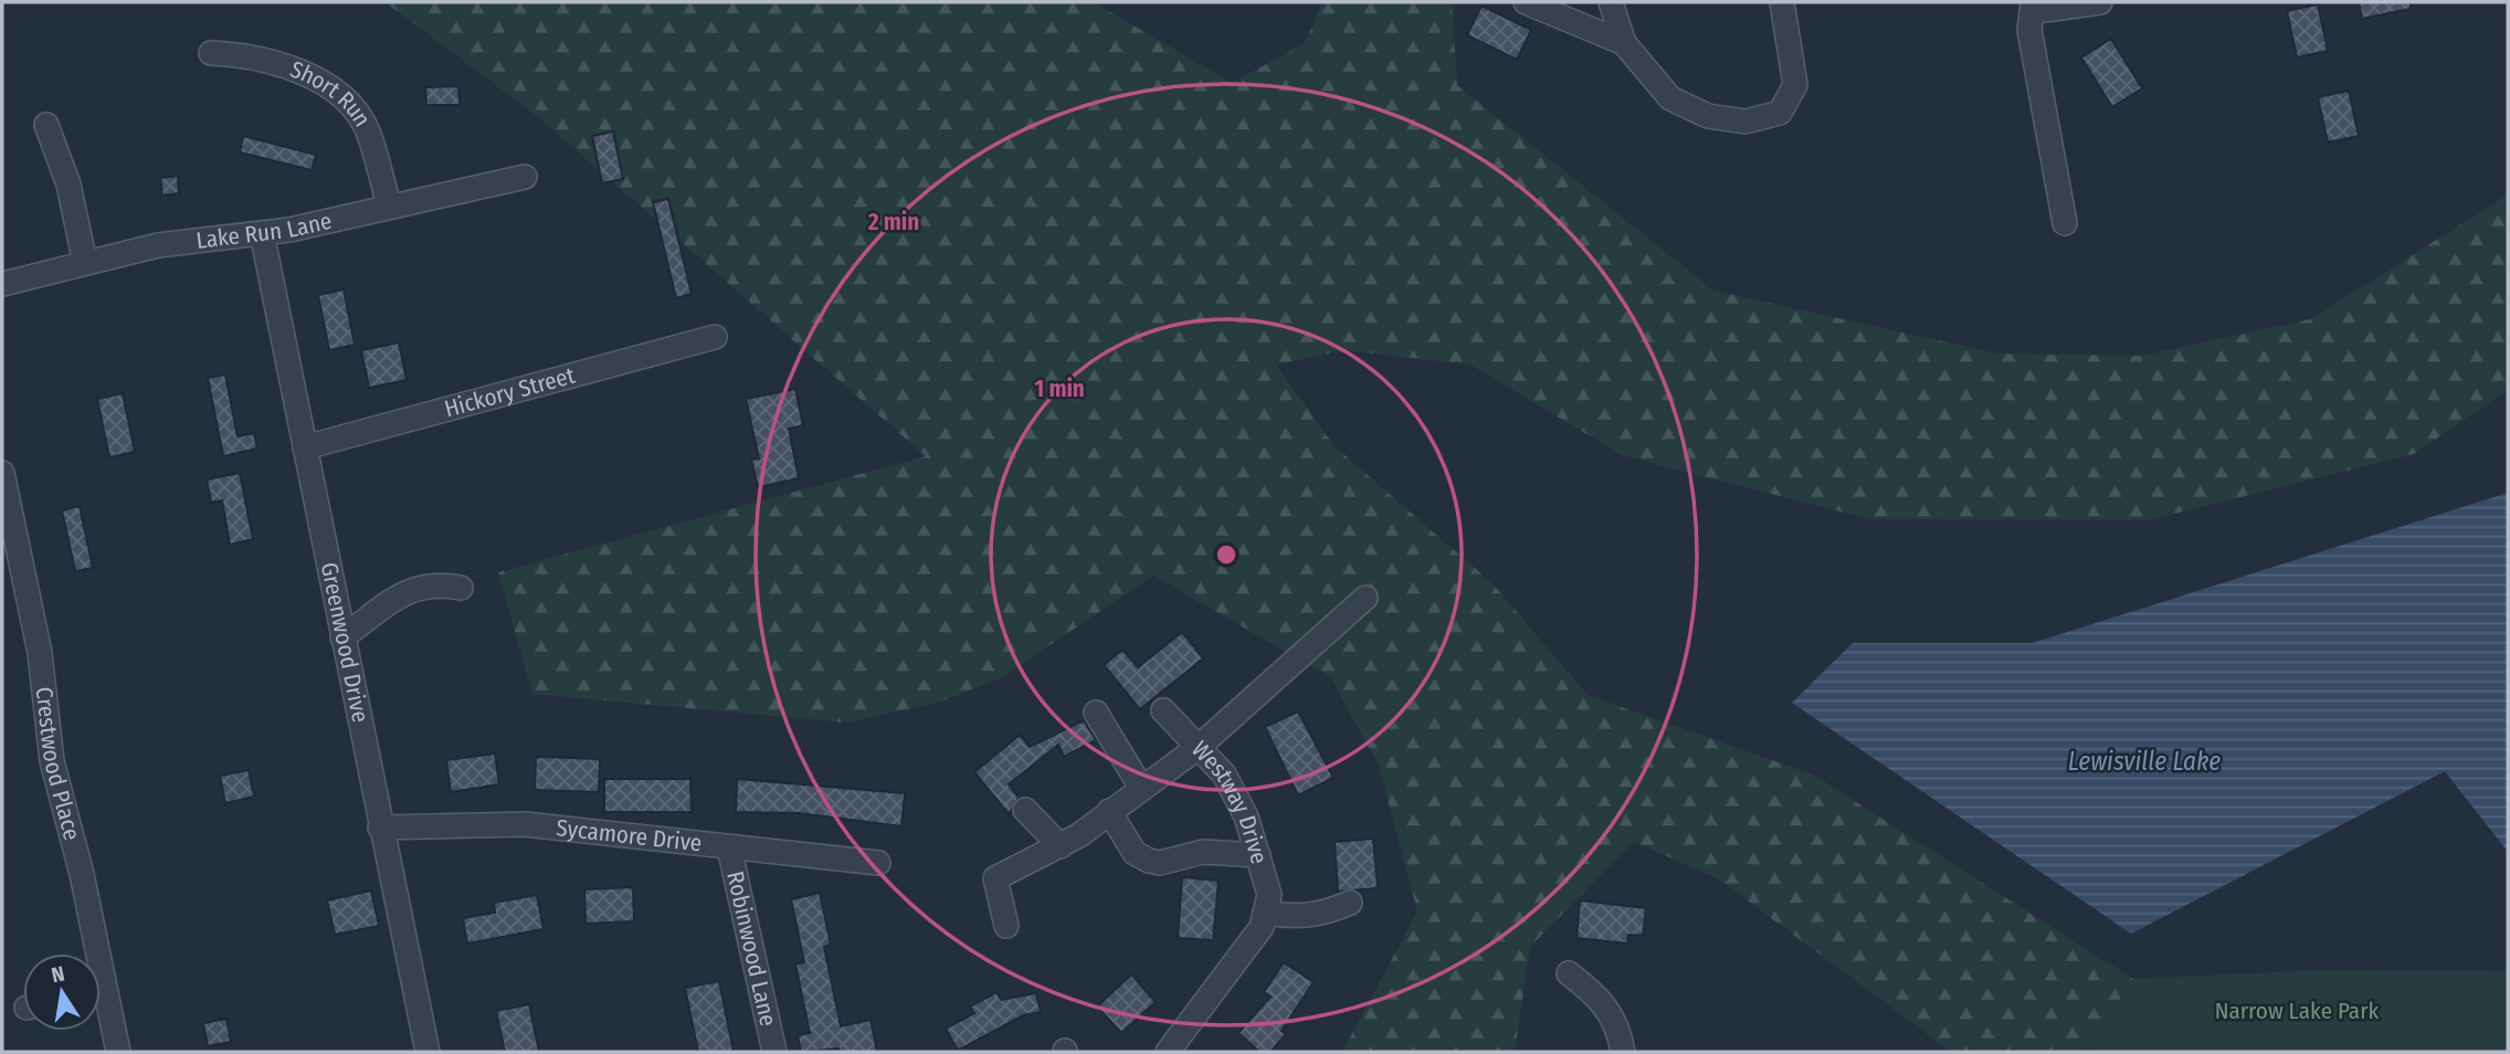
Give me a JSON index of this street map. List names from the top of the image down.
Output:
{
  "streets": {
    "street": [
      "Short Run",
      "Lake Run Lane",
      "Hickory Street",
      "Greenwood Drive",
      "Crestwood Place",
      "Westway Drive",
      "Sycamore Drive",
      "Robinwood Lane"
    ]
  },
  "crossings": [
    ["Short Run", "Lake Run Lane"],
    ["Lake Run Lane", "Greenwood Drive"],
    ["Hickory Street", "Greenwood Drive"],
    ["Greenwood Drive", "Sycamore Drive"],
    ["Sycamore Drive", "Robinwood Lane"]
  ],
  "water": ["Lewisville Lake"],
  "parks": ["Narrow Lake Park"],
  "north": "top",
  "rings": ["2 min", "1 min"]
}
